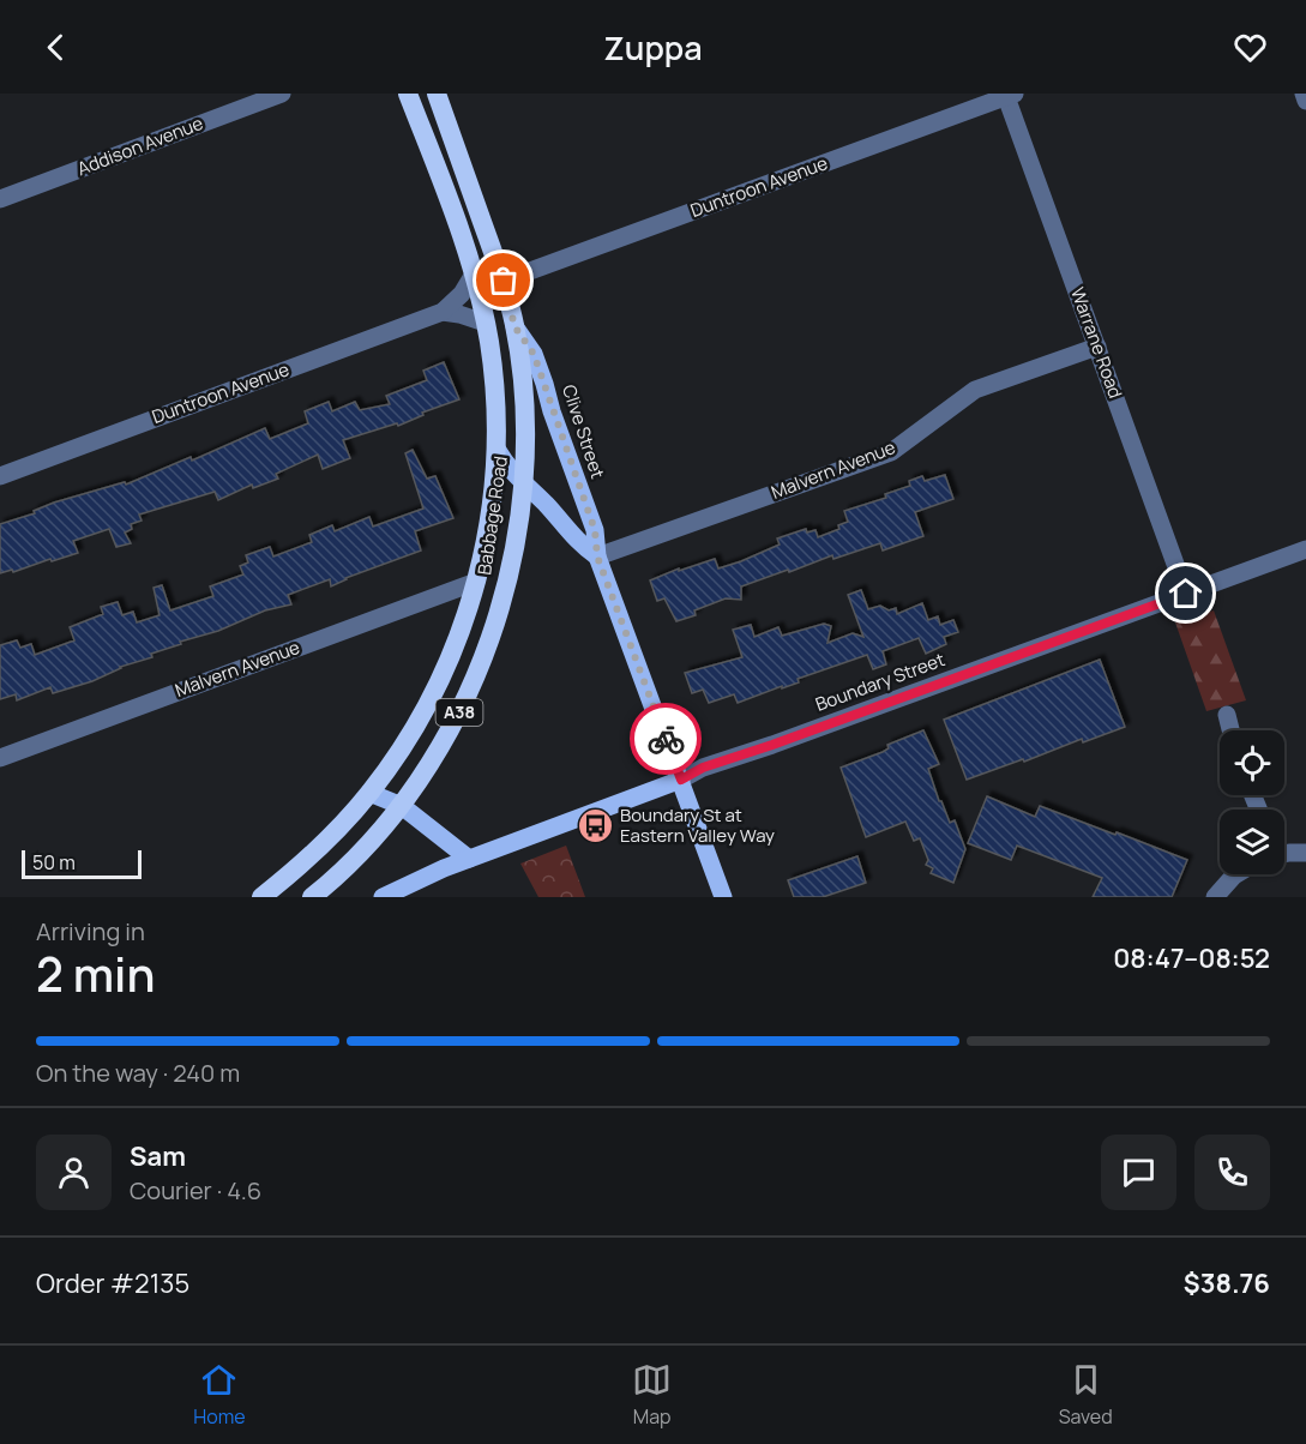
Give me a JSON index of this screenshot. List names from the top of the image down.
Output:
{
  "streets": {
    "highway": ["Babbage Road", "A38"],
    "main road": ["Clive Street", "Boundary Street"],
    "street": [
      "Addison Avenue",
      "Duntroon Avenue",
      "Warrane Road",
      "Malvern Avenue"
    ]
  },
  "crossings": [
    ["Duntroon Avenue", "Warrane Road"],
    ["Duntroon Avenue", "Babbage Road"],
    ["Warrane Road", "Malvern Avenue"],
    ["Warrane Road", "Boundary Street"],
    ["Clive Street", "Malvern Avenue"],
    ["Clive Street", "Babbage Road"],
    ["Clive Street", "Boundary Street"],
    ["Malvern Avenue", "Babbage Road"],
    ["Babbage Road", "A38"]
  ],
  "places": {
    "bus stop": ["Boundary St at Eastern Valley Way"]
  },
  "scale_bar": "50 m",
  "page": {
    "header": "Zuppa",
    "scale": "50 m",
    "heading": ["2 min", "Arriving in", "08:47–08:52"],
    "panel": [
      "Sam",
      "Courier · 4.6",
      "Order #2135",
      "$38.76"
    ],
    "bar": "On the way · 240 m",
    "tabs": ["Home", "Map", "Saved"]
  }
}
